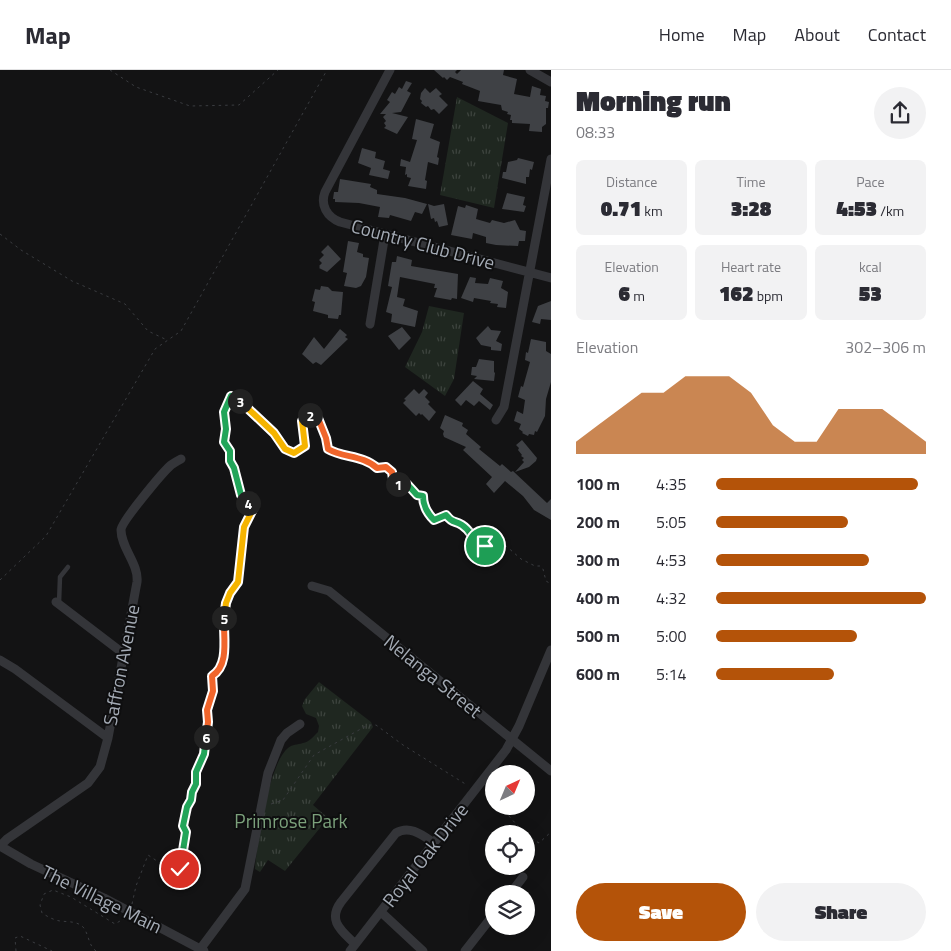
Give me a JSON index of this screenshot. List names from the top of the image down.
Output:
{
  "streets": {
    "street": [
      "Country Club Drive",
      "Saffron Avenue",
      "Nelanga Street",
      "Royal Oak Drive",
      "The Village Main"
    ]
  },
  "crossings": [
    ["Saffron Avenue", "The Village Main"],
    ["Nelanga Street", "Royal Oak Drive"]
  ],
  "parks": ["Primrose Park"],
  "north": "top right",
  "page": {
    "header": "Map",
    "nav": [
      "Home",
      "Map",
      "About",
      "Contact"
    ],
    "heading": ["Morning run", "08:33"],
    "stats": [
      ["Distance", "0.71 km"],
      ["Time", "3:28"],
      ["Pace", "4:53 /km"],
      ["Elevation", "6 m"],
      ["Heart rate", "162 bpm"],
      ["kcal", "53"]
    ],
    "chart": ["Elevation", "302–306 m"],
    "pins": [
      "3",
      "2",
      "1",
      "4",
      "5",
      "6"
    ],
    "list": [
      {
        "name": "100 m",
        "note": "4:35"
      },
      {
        "name": "200 m",
        "note": "5:05"
      },
      {
        "name": "300 m",
        "note": "4:53"
      },
      {
        "name": "400 m",
        "note": "4:32"
      },
      {
        "name": "500 m",
        "note": "5:00"
      },
      {
        "name": "600 m",
        "note": "5:14"
      }
    ],
    "buttons": ["Save", "Share"]
  }
}
